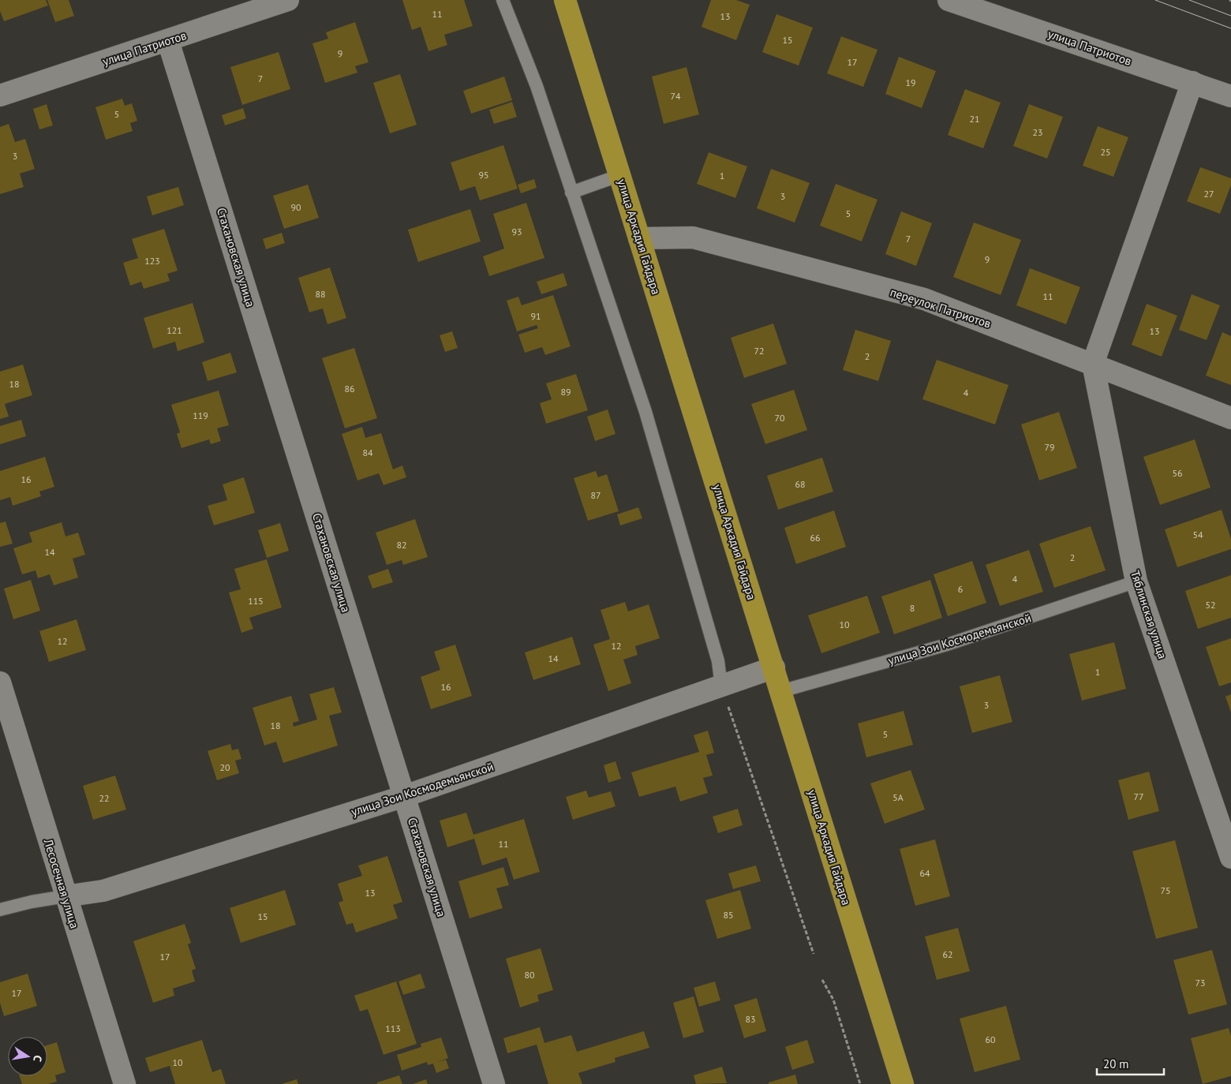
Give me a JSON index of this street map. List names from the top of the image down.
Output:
{
  "streets": {
    "main road": ["улица Аркадия Гайдара"],
    "street": [
      "улица Патриотов",
      "Стахановская улица",
      "переулок Патриотов",
      "Тяблинская улица",
      "улица Зои Космодемьянской",
      "Лесосечная улица"
    ]
  },
  "crossings": [
    ["улица Патриотов", "Стахановская улица"],
    ["улица Аркадия Гайдара", "переулок Патриотов"],
    ["улица Аркадия Гайдара", "улица Зои Космодемьянской"],
    ["Стахановская улица", "улица Зои Космодемьянской"],
    ["переулок Патриотов", "Тяблинская улица"],
    ["Тяблинская улица", "улица Зои Космодемьянской"],
    ["улица Зои Космодемьянской", "Лесосечная улица"]
  ],
  "house_numbers": [
    "11",
    "13",
    "15",
    "9",
    "17",
    "7",
    "19",
    "74",
    "5",
    "21",
    "23",
    "25",
    "3",
    "95",
    "1",
    "27",
    "3",
    "90",
    "5",
    "93",
    "7",
    "9",
    "123",
    "88",
    "11",
    "91",
    "121",
    "13",
    "72",
    "2",
    "18",
    "86",
    "89",
    "4",
    "119",
    "70",
    "79",
    "84",
    "56",
    "16",
    "68",
    "87",
    "54",
    "66",
    "82",
    "14",
    "2",
    "4",
    "6",
    "115",
    "52",
    "8",
    "10",
    "12",
    "12",
    "14",
    "1",
    "16",
    "3",
    "18",
    "5",
    "20",
    "77",
    "5А",
    "22",
    "11",
    "64",
    "75",
    "13",
    "85",
    "15",
    "62",
    "17",
    "80",
    "73",
    "17",
    "83",
    "113",
    "60",
    "10"
  ],
  "scale_bar": "20 m",
  "north": "right"
}
